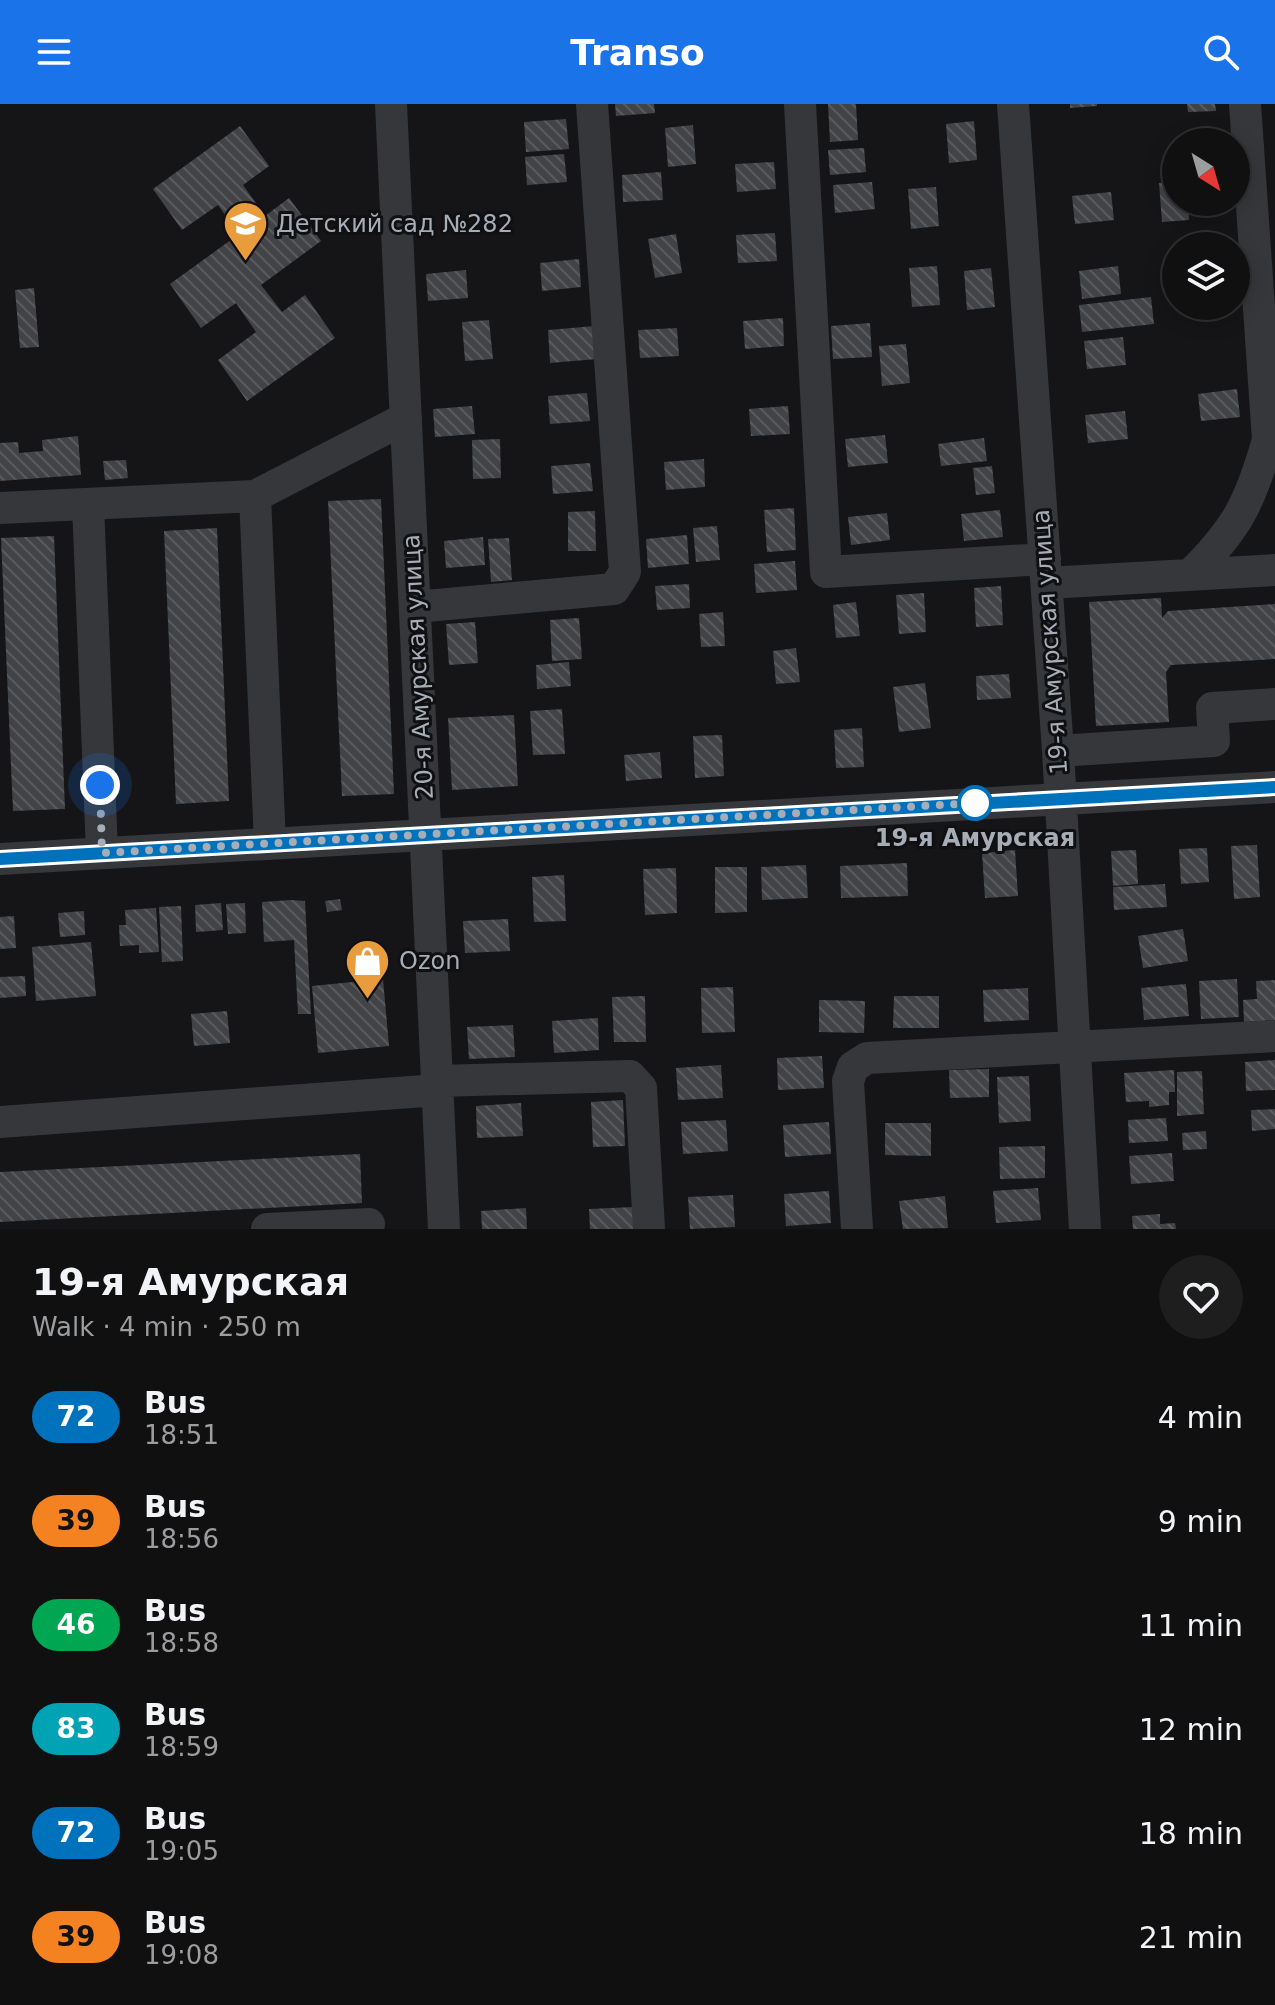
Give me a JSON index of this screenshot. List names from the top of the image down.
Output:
{
  "streets": {
    "street": ["19-я Амурская улица", "20-я Амурская улица"]
  },
  "places": {
    "school or university": ["Детский сад №282"],
    "other": ["19-я Амурская"],
    "shop": ["Ozon"]
  },
  "lines": ["bus line 72"],
  "north": "bottom right",
  "page": {
    "header": "Transo",
    "heading": ["19-я Амурская", "Walk · 4 min · 250 m"],
    "list": [
      {
        "mark": "72",
        "name": "Bus",
        "note": "18:51",
        "value": "4 min"
      },
      {
        "mark": "39",
        "name": "Bus",
        "note": "18:56",
        "value": "9 min"
      },
      {
        "mark": "46",
        "name": "Bus",
        "note": "18:58",
        "value": "11 min"
      },
      {
        "mark": "83",
        "name": "Bus",
        "note": "18:59",
        "value": "12 min"
      },
      {
        "mark": "72",
        "name": "Bus",
        "note": "19:05",
        "value": "18 min"
      },
      {
        "mark": "39",
        "name": "Bus",
        "note": "19:08",
        "value": "21 min"
      }
    ]
  }
}
